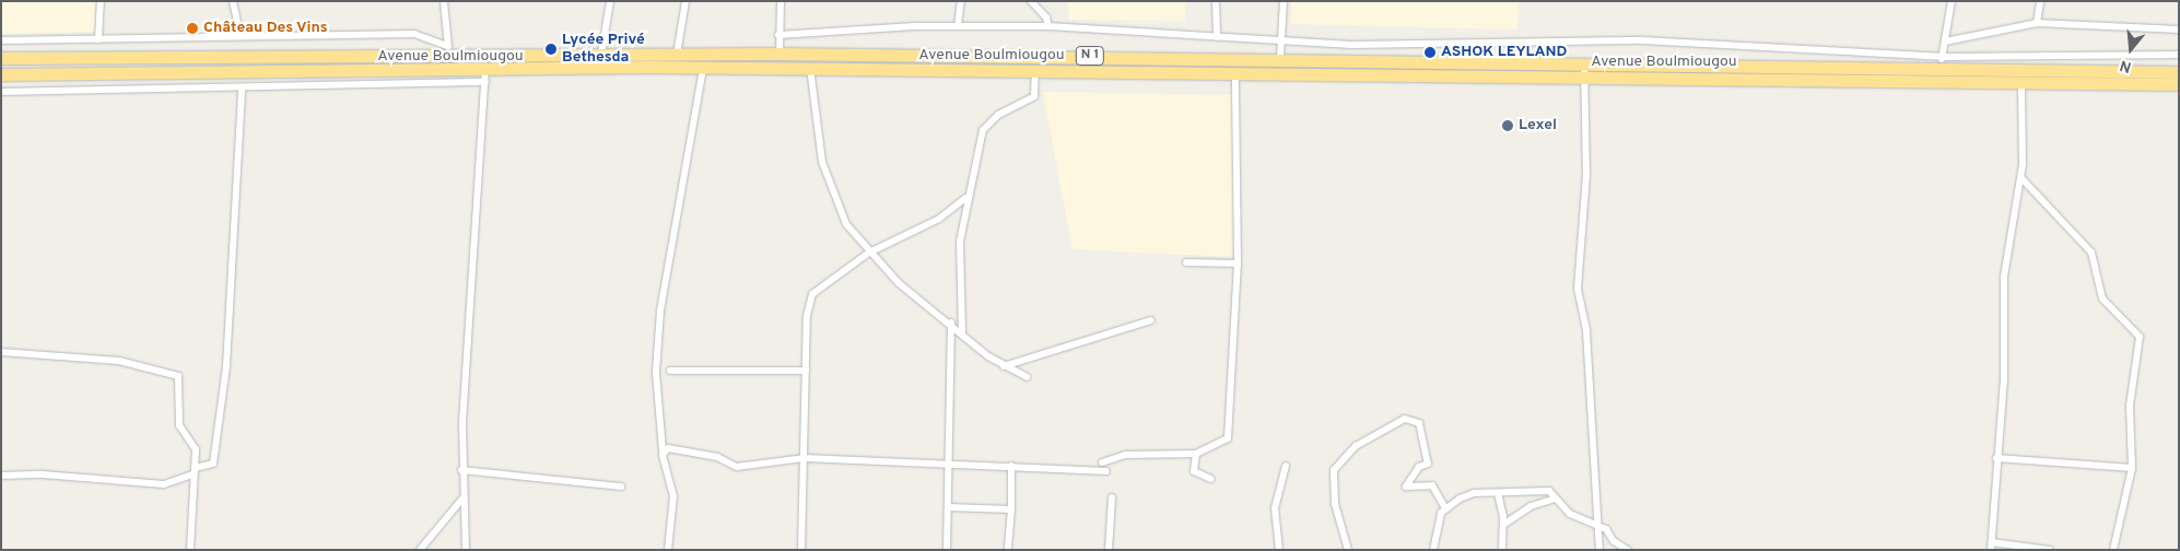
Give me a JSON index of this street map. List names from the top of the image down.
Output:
{
  "streets": {
    "highway": ["Avenue Boulmiougou", "N 1"]
  },
  "places": [
    "Château Des Vins",
    "Lycée Privé Bethesda",
    "ASHOK LEYLAND",
    "Lexel"
  ],
  "north": "bottom"
}
